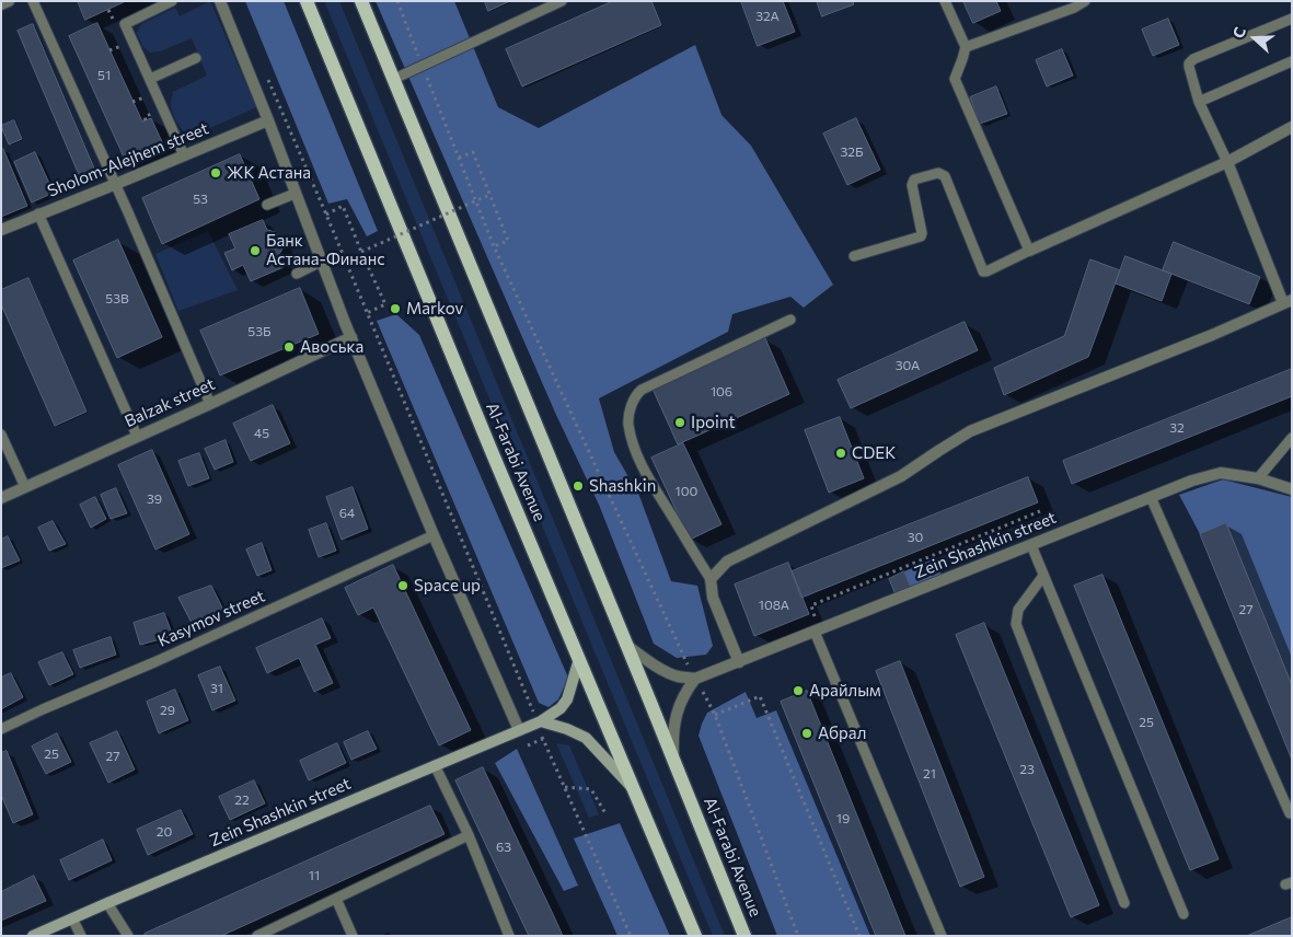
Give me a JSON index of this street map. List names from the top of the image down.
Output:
{
  "streets": {
    "main road": ["Al-Farabi Avenue"],
    "street": ["Sholom-Alejhem street", "Balzak street", "Zein Shashkin street"],
    "lane": ["Kasymov street"]
  },
  "crossings": [
    ["Al-Farabi Avenue", "Zein Shashkin street"]
  ],
  "places": [
    "ЖК Астана",
    "Банк Астана-Финанс",
    "Markov",
    "Авоська",
    "Ipoint",
    "CDEK",
    "Shashkin",
    "Space up",
    "Арайлым",
    "Абрал"
  ],
  "house_numbers": [
    "32А",
    "51",
    "32Б",
    "53",
    "53В",
    "53Б",
    "30А",
    "106",
    "32",
    "45",
    "100",
    "39",
    "64",
    "30",
    "108А",
    "27",
    "31",
    "29",
    "25",
    "25",
    "27",
    "23",
    "21",
    "22",
    "19",
    "20",
    "63",
    "11"
  ],
  "north": "left"
}
